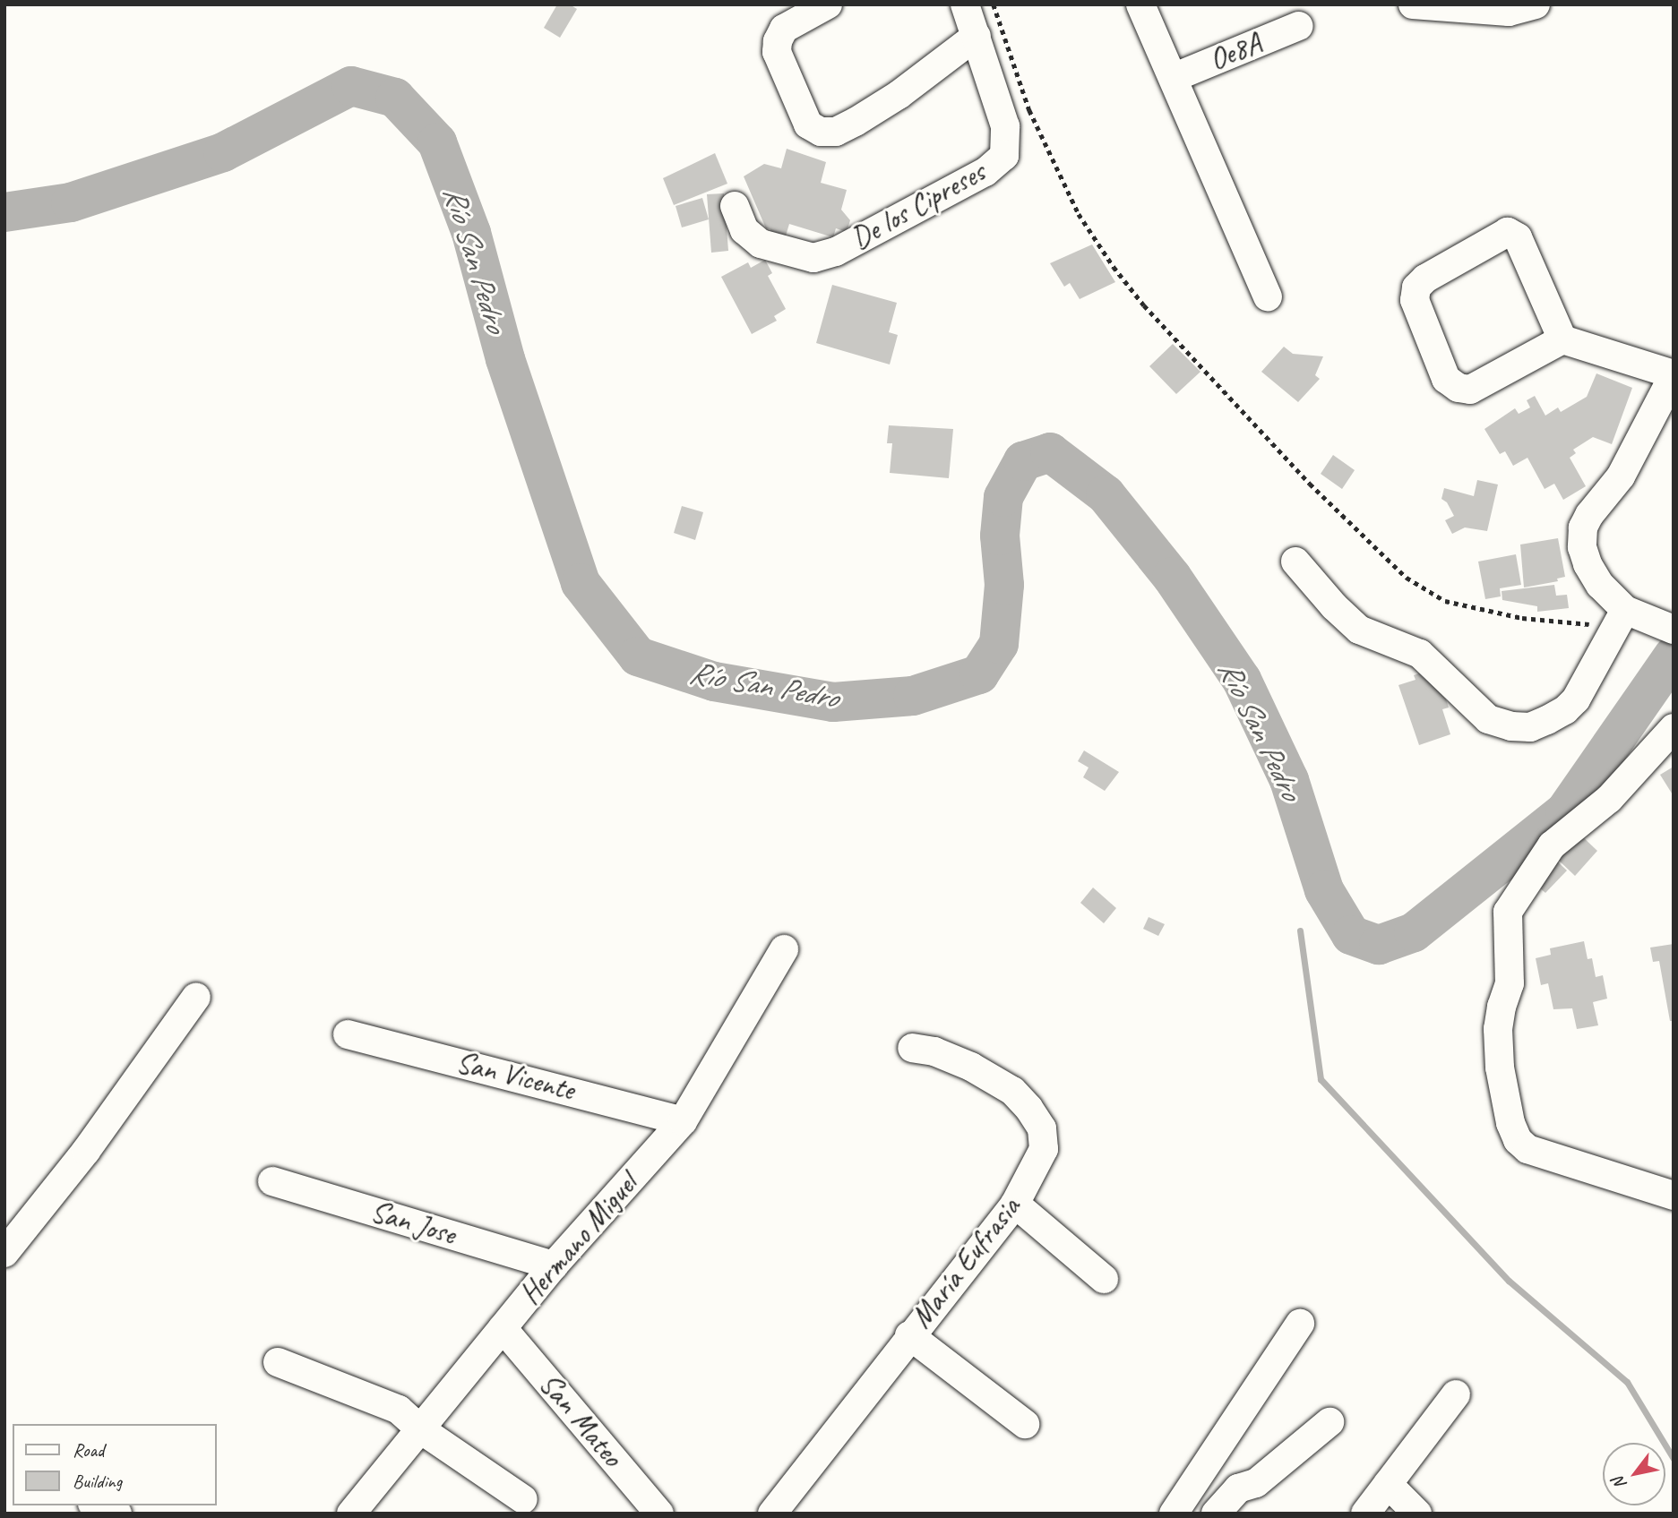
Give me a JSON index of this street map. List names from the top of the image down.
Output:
{
  "streets": {
    "street": [
      "Oe8A",
      "De los Cipreses",
      "San Vicente",
      "San Jose",
      "Hermano Miguel",
      "María Eufrasia",
      "San Mateo"
    ]
  },
  "crossings": [
    ["San Vicente", "Hermano Miguel"],
    ["San Jose", "Hermano Miguel"],
    ["Hermano Miguel", "San Mateo"]
  ],
  "water": ["Río San Pedro"],
  "legend": ["Road", "Building"],
  "north": "bottom left"
}
